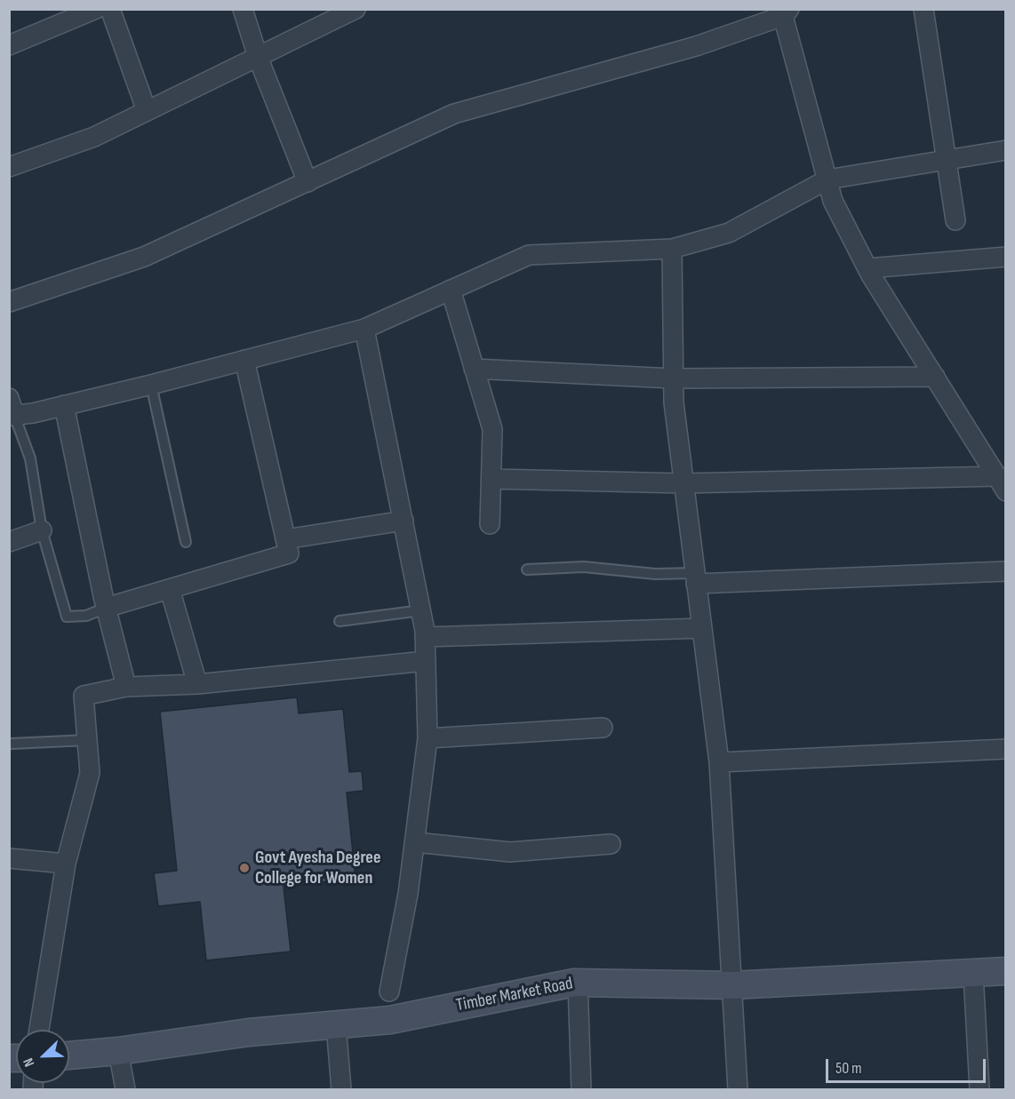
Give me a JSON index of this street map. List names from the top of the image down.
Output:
{
  "streets": {
    "street": ["Timber Market Road"]
  },
  "places": ["Govt Ayesha Degree College for Women"],
  "scale_bar": "50 m",
  "north": "bottom left"
}
